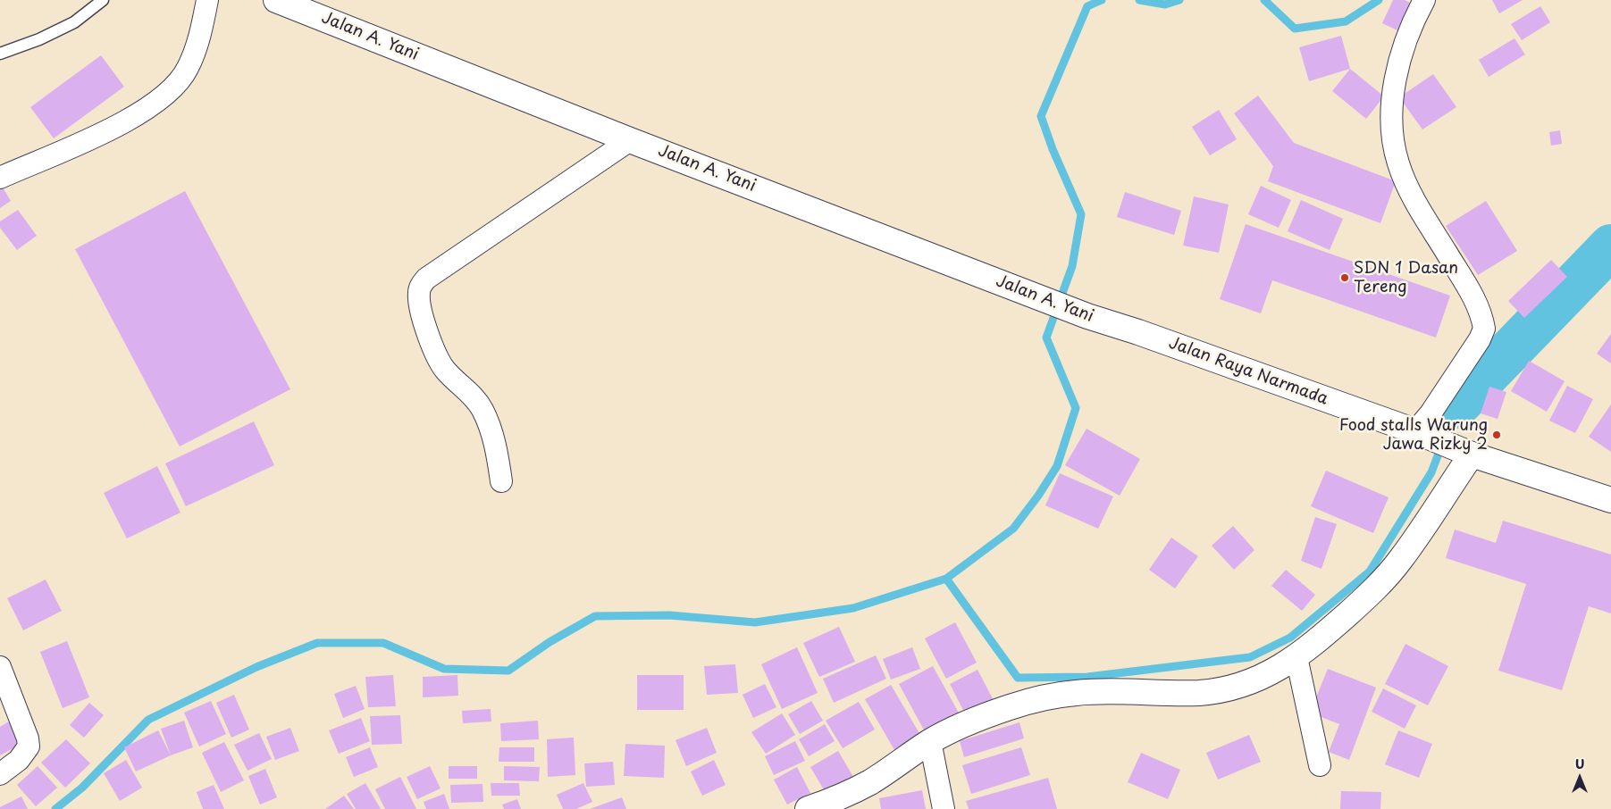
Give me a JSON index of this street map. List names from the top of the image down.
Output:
{
  "streets": {
    "main road": ["Jalan A. Yani", "Jalan Raya Narmada"]
  },
  "crossings": [
    ["Jalan A. Yani", "Jalan Raya Narmada"]
  ],
  "places": ["SDN 1 Dasan Tereng", "Food stalls Warung Jawa Rizky 2"],
  "north": "top"
}
